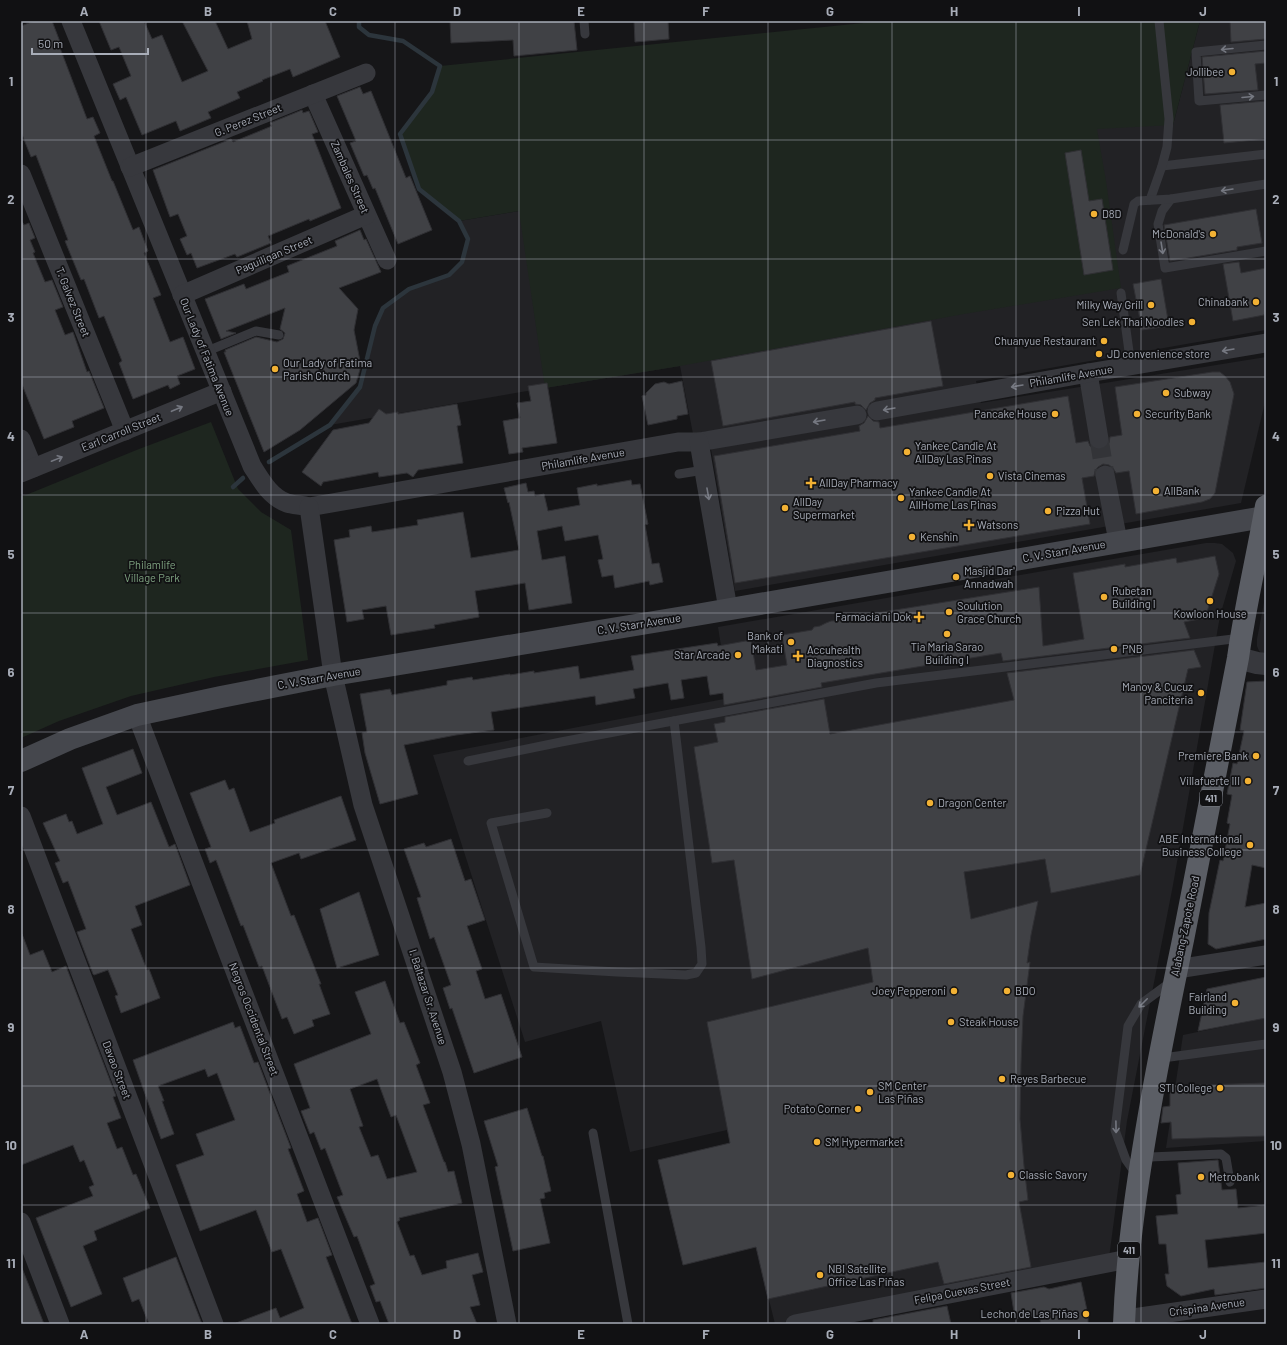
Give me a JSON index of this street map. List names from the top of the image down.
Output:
{
  "streets": {
    "highway": ["411", "Alabang-Zapote Road"],
    "main road": ["C. V. Starr Avenue"],
    "street": [
      "G. Perez Street",
      "Zambales Street",
      "Paguiligan Street",
      "T. Galvez Street",
      "Our Lady of Fatima Avenue",
      "Philamlife Avenue",
      "Earl Carroll Street",
      "I. Baltazar Sr. Avenue",
      "Negros Occidental Street",
      "Davao Street",
      "Felipa Cuevas Street",
      "Crispina Avenue"
    ]
  },
  "crossings": [
    ["G. Perez Street", "Zambales Street"],
    ["G. Perez Street", "Our Lady of Fatima Avenue"],
    ["Zambales Street", "Paguiligan Street"],
    ["Paguiligan Street", "Our Lady of Fatima Avenue"],
    ["T. Galvez Street", "Earl Carroll Street"],
    ["Our Lady of Fatima Avenue", "Philamlife Avenue"],
    ["Our Lady of Fatima Avenue", "Earl Carroll Street"],
    ["C. V. Starr Avenue", "Alabang-Zapote Road"],
    ["C. V. Starr Avenue", "I. Baltazar Sr. Avenue"],
    ["C. V. Starr Avenue", "Negros Occidental Street"],
    ["Alabang-Zapote Road", "Felipa Cuevas Street"],
    ["Alabang-Zapote Road", "Crispina Avenue"]
  ],
  "one_way": ["Philamlife Avenue", "Earl Carroll Street"],
  "parks": ["Philamlife Village Park"],
  "places": {
    "other": [
      "Jollibee",
      "D8D",
      "McDonald's",
      "Chinabank",
      "Milky Way Grill",
      "Sen Lek Thai Noodles",
      "Chuanyue Restaurant",
      "JD convenience store",
      "Our Lady of Fatima Parish Church",
      "Subway",
      "Pancake House",
      "Security Bank",
      "Yankee Candle At AllDay Las Pinas",
      "Vista Cinemas",
      "AllBank",
      "Yankee Candle At AllHome Las Pinas",
      "AllDay Supermarket",
      "Pizza Hut",
      "Kenshin",
      "Masjid Dar' Annadwah",
      "Rubetan Building I",
      "Kowloon House",
      "Soulution Grace Church",
      "Tia Maria Sarao Building I",
      "Bank of Makati",
      "PNB",
      "Star Arcade",
      "Manoy & Cucuz Panciteria",
      "Premiere Bank",
      "Villafuerte III",
      "Dragon Center",
      "ABE International Business College",
      "Joey Pepperoni",
      "BDO",
      "Fairland Building",
      "Steak House",
      "Reyes Barbecue",
      "STI College",
      "SM Center Las Piñas",
      "Potato Corner",
      "SM Hypermarket",
      "Classic Savory",
      "Metrobank",
      "NBI Satellite Office Las Piñas",
      "Lechon de Las Piñas"
    ],
    "health": [
      "AllDay Pharmacy",
      "Watsons",
      "Farmacia ni Dok",
      "Accuhealth Diagnostics"
    ]
  },
  "scale_bar": "50 m",
  "grid": {
    "columns": [
      "A",
      "B",
      "C",
      "D",
      "E",
      "F",
      "G",
      "H",
      "I",
      "J"
    ],
    "rows": [
      "1",
      "2",
      "3",
      "4",
      "5",
      "6",
      "7",
      "8",
      "9",
      "10",
      "11"
    ]
  }
}
